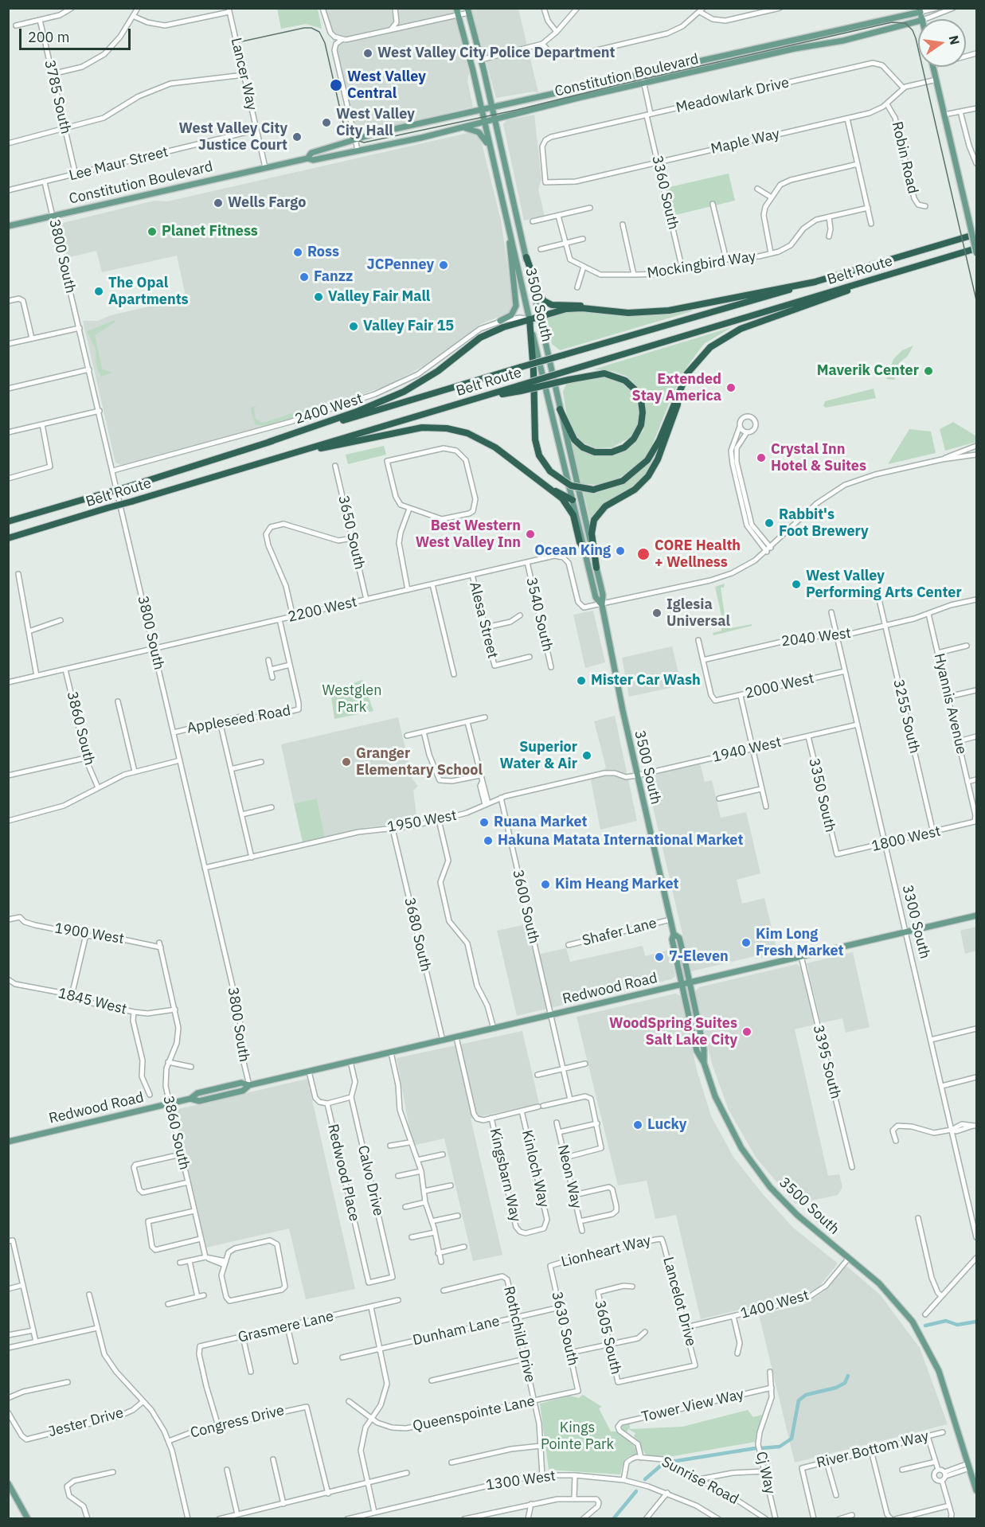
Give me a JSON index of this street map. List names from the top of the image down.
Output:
{
  "streets": {
    "highway": ["Belt Route"],
    "main road": ["Constitution Boulevard", "3500 South", "Redwood Road"],
    "street": [
      "Lancer Way",
      "Meadowlark Drive",
      "3785 South",
      "Maple Way",
      "Robin Road",
      "Lee Maur Street",
      "3360 South",
      "3800 South",
      "Mockingbird Way",
      "2400 West",
      "3650 South",
      "2200 West",
      "3540 South",
      "Alesa Street",
      "2040 West",
      "2000 West",
      "Hyannis Avenue",
      "3255 South",
      "Appleseed Road",
      "3860 South",
      "1940 West",
      "3350 South",
      "1950 West",
      "1800 West",
      "3600 South",
      "3300 South",
      "Shafer Lane",
      "1900 West",
      "3680 South",
      "1845 West",
      "3395 South",
      "Kinloch Way",
      "Redwood Place",
      "Kingsbarn Way",
      "Neon Way",
      "Calvo Drive",
      "Lionheart Way",
      "Lancelot Drive",
      "1400 West",
      "Grasmere Lane",
      "3630 South",
      "Dunham Lane",
      "Rothchild Drive",
      "3605 South",
      "Tower View Way",
      "Queenspointe Lane",
      "Congress Drive",
      "Jester Drive",
      "River Bottom Way",
      "Cj Way",
      "1300 West",
      "Sunrise Road"
    ]
  },
  "crossings": [
    ["Lancer Way", "Constitution Boulevard"],
    ["Lancer Way", "Lee Maur Street"],
    ["Constitution Boulevard", "3360 South"],
    ["Constitution Boulevard", "3800 South"],
    ["Constitution Boulevard", "3500 South"],
    ["Meadowlark Drive", "Maple Way"],
    ["Meadowlark Drive", "3360 South"],
    ["3785 South", "Lee Maur Street"],
    ["Maple Way", "Robin Road"],
    ["Maple Way", "3360 South"],
    ["Lee Maur Street", "3800 South"],
    ["3360 South", "Mockingbird Way"],
    ["3800 South", "2400 West"],
    ["3800 South", "2200 West"],
    ["3800 South", "Appleseed Road"],
    ["3800 South", "1950 West"],
    ["3800 South", "Redwood Road"],
    ["3500 South", "2400 West"],
    ["3500 South", "2200 West"],
    ["3500 South", "1940 West"],
    ["3500 South", "1950 West"],
    ["3500 South", "Shafer Lane"],
    ["3500 South", "Redwood Road"],
    ["3500 South", "1400 West"],
    ["3650 South", "2200 West"],
    ["2200 West", "3540 South"],
    ["2200 West", "Alesa Street"],
    ["2200 West", "Appleseed Road"],
    ["2200 West", "3860 South"],
    ["2040 West", "2000 West"],
    ["2040 West", "Hyannis Avenue"],
    ["2040 West", "3255 South"],
    ["2040 West", "3300 South"],
    ["2000 West", "3300 South"],
    ["Hyannis Avenue", "1800 West"],
    ["3255 South", "1800 West"],
    ["3860 South", "1900 West"],
    ["3860 South", "Redwood Road"],
    ["3860 South", "1845 West"],
    ["1940 West", "3350 South"],
    ["1940 West", "1950 West"],
    ["1940 West", "3300 South"],
    ["3350 South", "1800 West"],
    ["1950 West", "3600 South"],
    ["1950 West", "3680 South"],
    ["1800 West", "3300 South"],
    ["3600 South", "Redwood Road"],
    ["3300 South", "Redwood Road"],
    ["3680 South", "Redwood Road"],
    ["Redwood Road", "3395 South"],
    ["Redwood Road", "Redwood Place"],
    ["Redwood Road", "Calvo Drive"],
    ["Kinloch Way", "Kingsbarn Way"],
    ["Redwood Place", "Calvo Drive"],
    ["Lionheart Way", "Lancelot Drive"],
    ["Lionheart Way", "3630 South"],
    ["Lancelot Drive", "1400 West"],
    ["Lancelot Drive", "3605 South"],
    ["Grasmere Lane", "Congress Drive"],
    ["3630 South", "Dunham Lane"],
    ["3630 South", "Queenspointe Lane"],
    ["Dunham Lane", "Rothchild Drive"],
    ["Rothchild Drive", "Queenspointe Lane"],
    ["Rothchild Drive", "1300 West"],
    ["Tower View Way", "Cj Way"],
    ["Tower View Way", "Sunrise Road"]
  ],
  "parks": ["Westglen Park", "Kings Pointe Park"],
  "places": [
    "West Valley City Police Department",
    "West Valley Central",
    "West Valley City Hall",
    "West Valley City Justice Court",
    "Wells Fargo",
    "Planet Fitness",
    "Ross",
    "JCPenney",
    "Fanzz",
    "The Opal Apartments",
    "Valley Fair Mall",
    "Valley Fair 15",
    "Maverik Center",
    "Extended Stay America",
    "Crystal Inn Hotel & Suites",
    "Rabbit's Foot Brewery",
    "Best Western West Valley Inn",
    "Ocean King",
    "CORE Health + Wellness",
    "West Valley Performing Arts Center",
    "Iglesia Universal",
    "Mister Car Wash",
    "Superior Water & Air",
    "Granger Elementary School",
    "Ruana Market",
    "Hakuna Matata International Market",
    "Kim Heang Market",
    "Kim Long Fresh Market",
    "7-Eleven",
    "WoodSpring Suites Salt Lake City",
    "Lucky"
  ],
  "scale_bar": "200 m",
  "north": "right"
}
